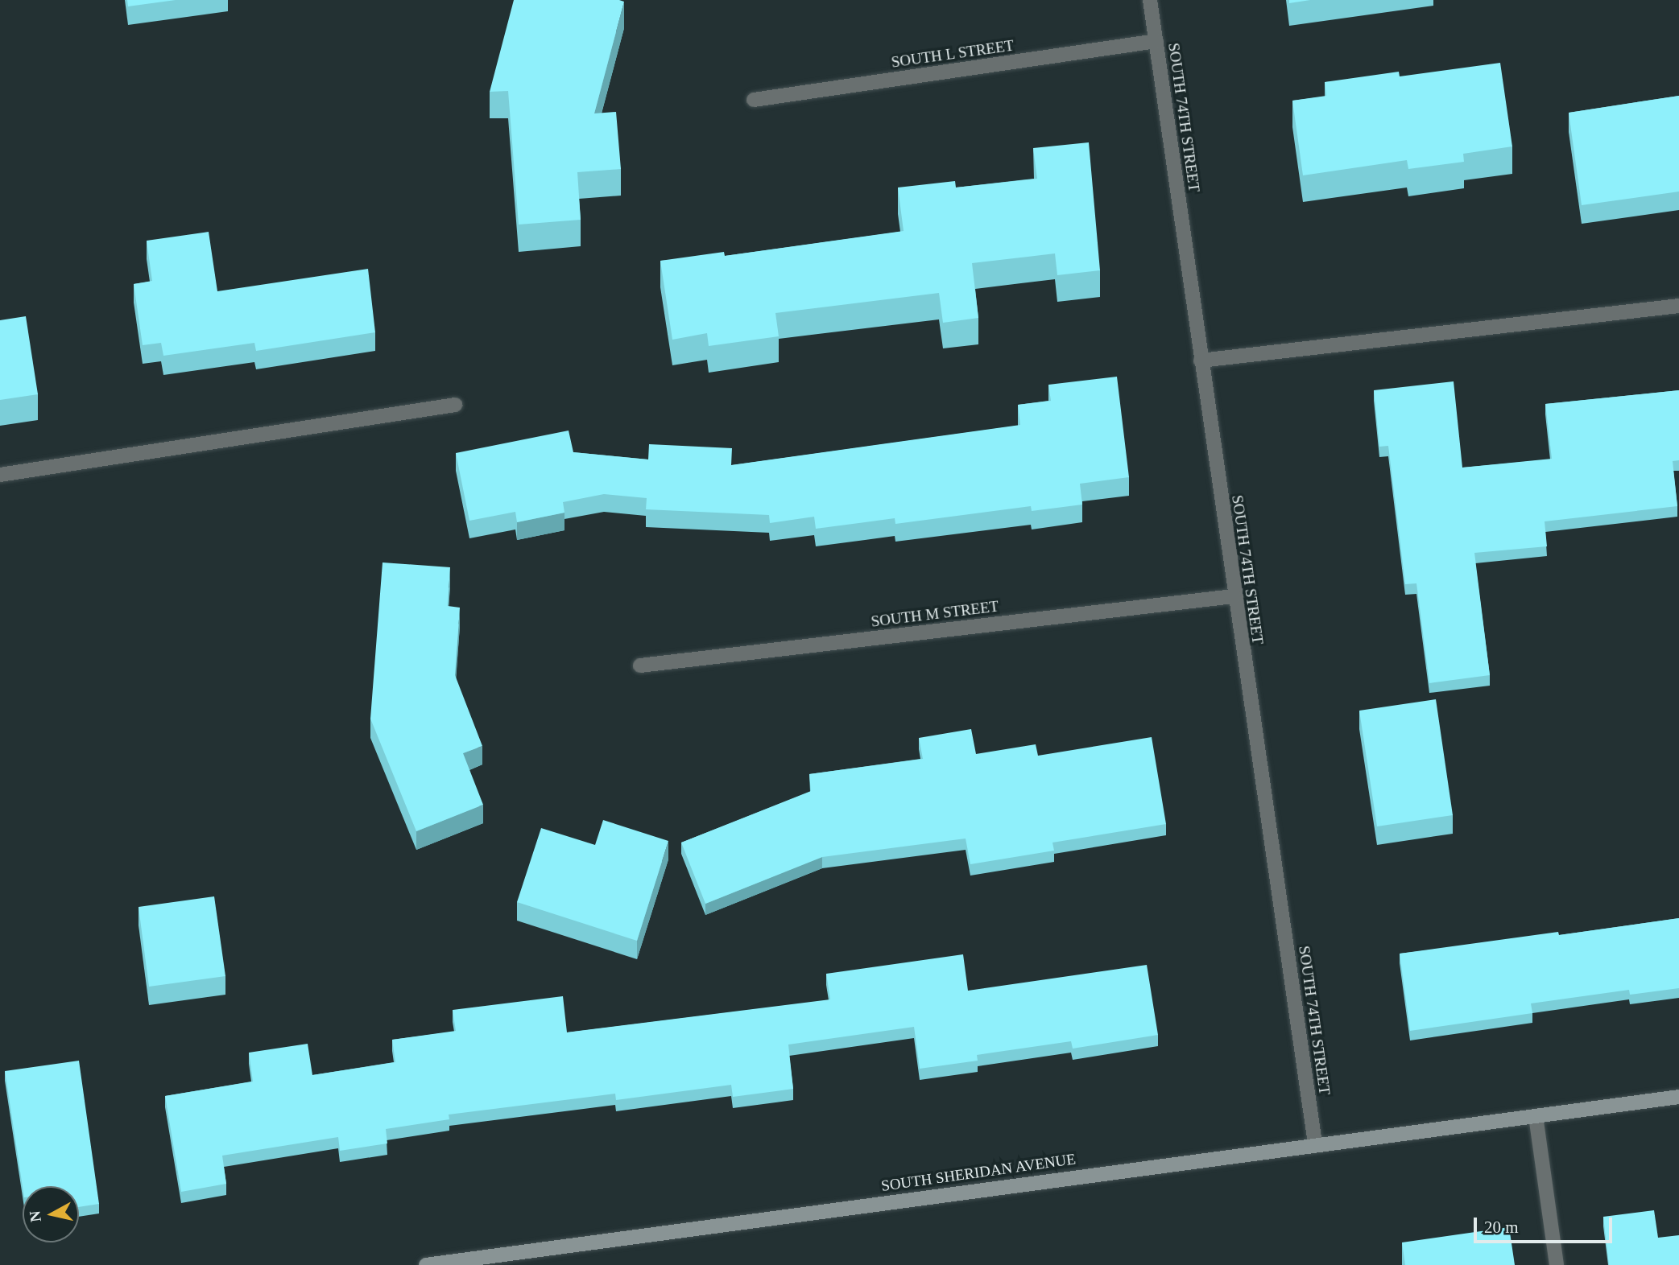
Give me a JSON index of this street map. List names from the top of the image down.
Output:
{
  "streets": {
    "street": [
      "SOUTH L STREET",
      "SOUTH 74TH STREET",
      "SOUTH M STREET",
      "SOUTH SHERIDAN AVENUE"
    ]
  },
  "crossings": [
    ["SOUTH L STREET", "SOUTH 74TH STREET"],
    ["SOUTH 74TH STREET", "SOUTH M STREET"],
    ["SOUTH 74TH STREET", "SOUTH SHERIDAN AVENUE"]
  ],
  "scale_bar": "20 m",
  "north": "left"
}
